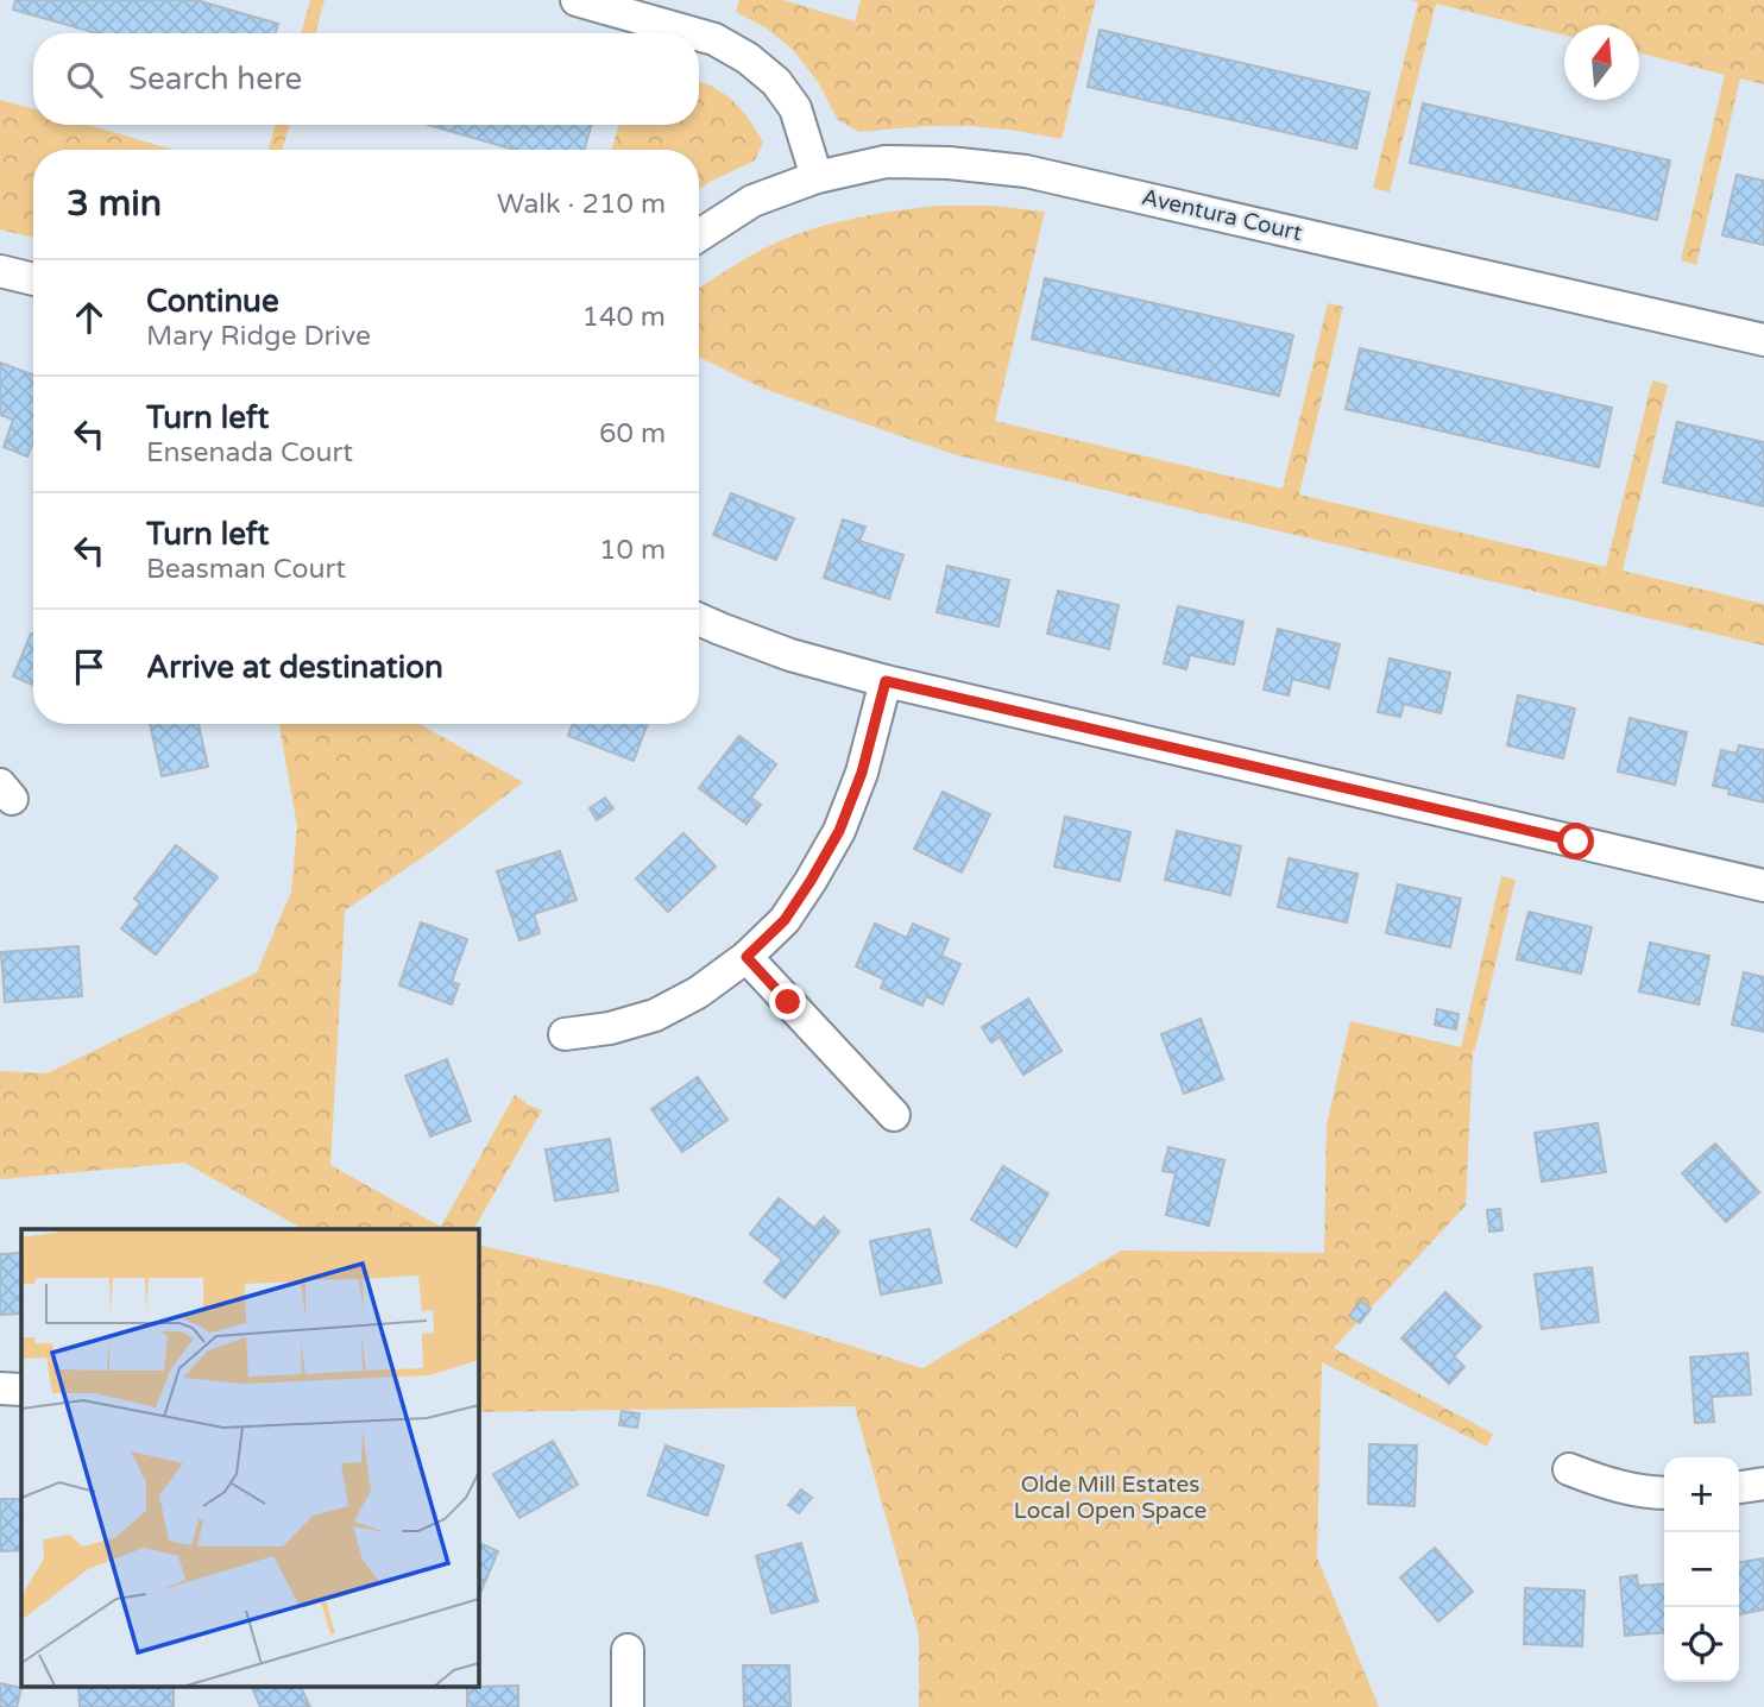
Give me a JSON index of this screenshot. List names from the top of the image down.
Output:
{
  "streets": {
    "street": ["Aventura Court"]
  },
  "parks": ["Olde Mill Estates Local Open Space"],
  "north": "top",
  "page": {
    "search": "Search here",
    "heading": ["3 min", "Walk · 210 m"],
    "list": [
      ["Continue", "Mary Ridge Drive", "140 m"],
      ["Turn left", "Ensenada Court", "60 m"],
      ["Turn left", "Beasman Court", "10 m"],
      "Arrive at destination"
    ],
    "map_buttons": ["+", "−"]
  }
}
